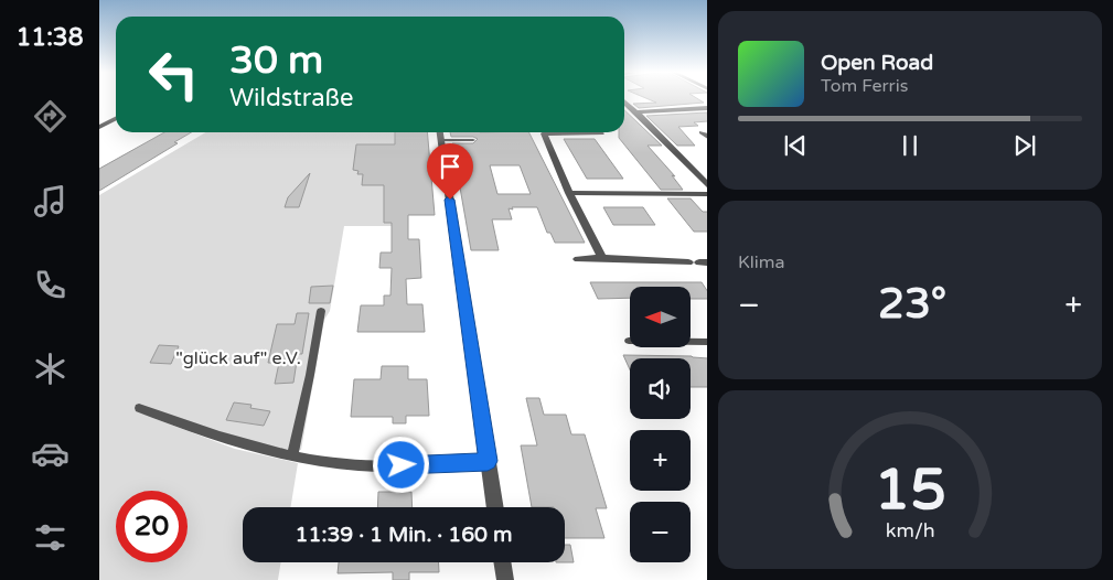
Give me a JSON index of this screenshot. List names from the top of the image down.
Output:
{
  "parks": ["\"glück auf\" e.V."],
  "north": "left",
  "page": {
    "tabs": "11:38",
    "turn": ["30 m", "Wildstraße"],
    "song": ["Open Road", "Tom Ferris"],
    "tile": "Klima",
    "heat": ["−", "23°", "+"],
    "map_buttons": ["+", "−"],
    "limit": "20",
    "trip": "11:39 · 1 Min. · 160 m",
    "gauge": ["15", "km/h"]
  }
}
